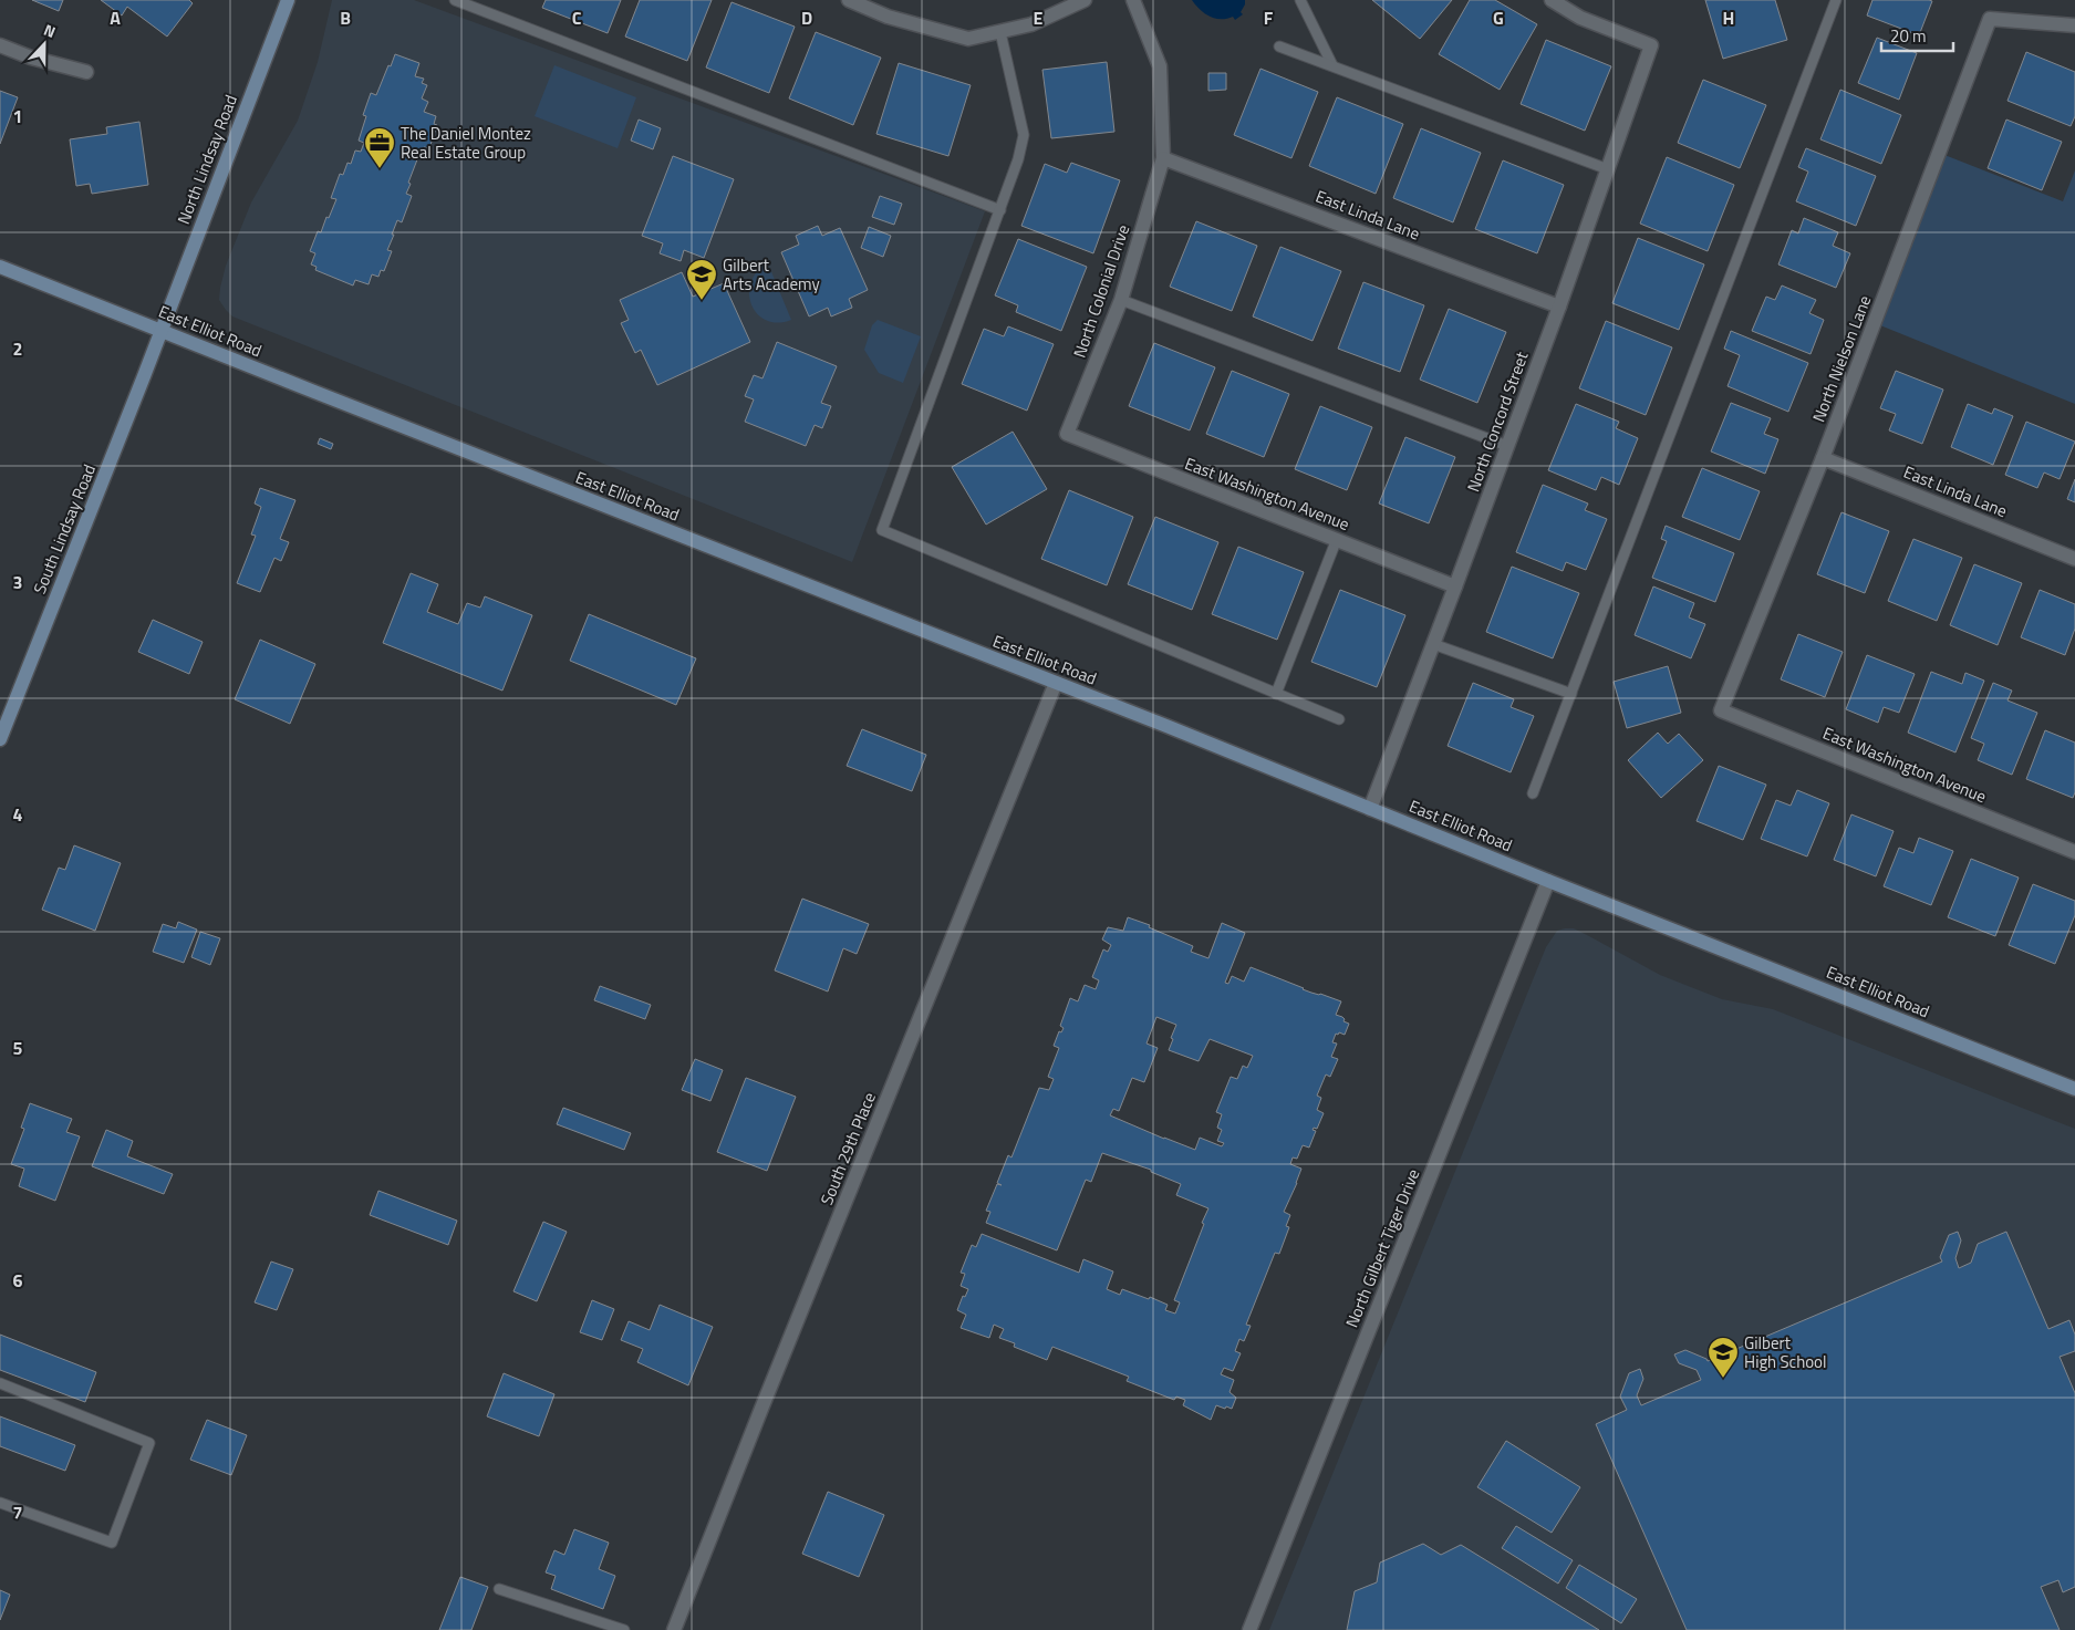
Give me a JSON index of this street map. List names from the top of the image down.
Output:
{
  "streets": {
    "main road": ["North Lindsay Road", "East Elliot Road", "South Lindsay Road"],
    "street": [
      "East Linda Lane",
      "North Colonial Drive",
      "North Nielson Lane",
      "North Concord Street",
      "East Washington Avenue",
      "South 29th Place",
      "North Gilbert Tiger Drive"
    ]
  },
  "crossings": [
    ["North Lindsay Road", "East Elliot Road"],
    ["North Lindsay Road", "South Lindsay Road"],
    ["East Linda Lane", "North Colonial Drive"],
    ["East Linda Lane", "North Nielson Lane"],
    ["East Linda Lane", "North Concord Street"],
    ["North Colonial Drive", "East Washington Avenue"],
    ["East Elliot Road", "North Concord Street"],
    ["East Elliot Road", "South Lindsay Road"],
    ["East Elliot Road", "South 29th Place"],
    ["East Elliot Road", "North Gilbert Tiger Drive"],
    ["North Nielson Lane", "East Washington Avenue"],
    ["North Concord Street", "East Washington Avenue"]
  ],
  "places": {
    "office": ["The Daniel Montez Real Estate Group"],
    "school or university": ["Gilbert Arts Academy", "Gilbert High School"]
  },
  "scale_bar": "20 m",
  "north": "top",
  "grid": {
    "columns": [
      "A",
      "B",
      "C",
      "D",
      "E",
      "F",
      "G",
      "H"
    ],
    "rows": [
      "1",
      "2",
      "3",
      "4",
      "5",
      "6",
      "7"
    ]
  }
}
